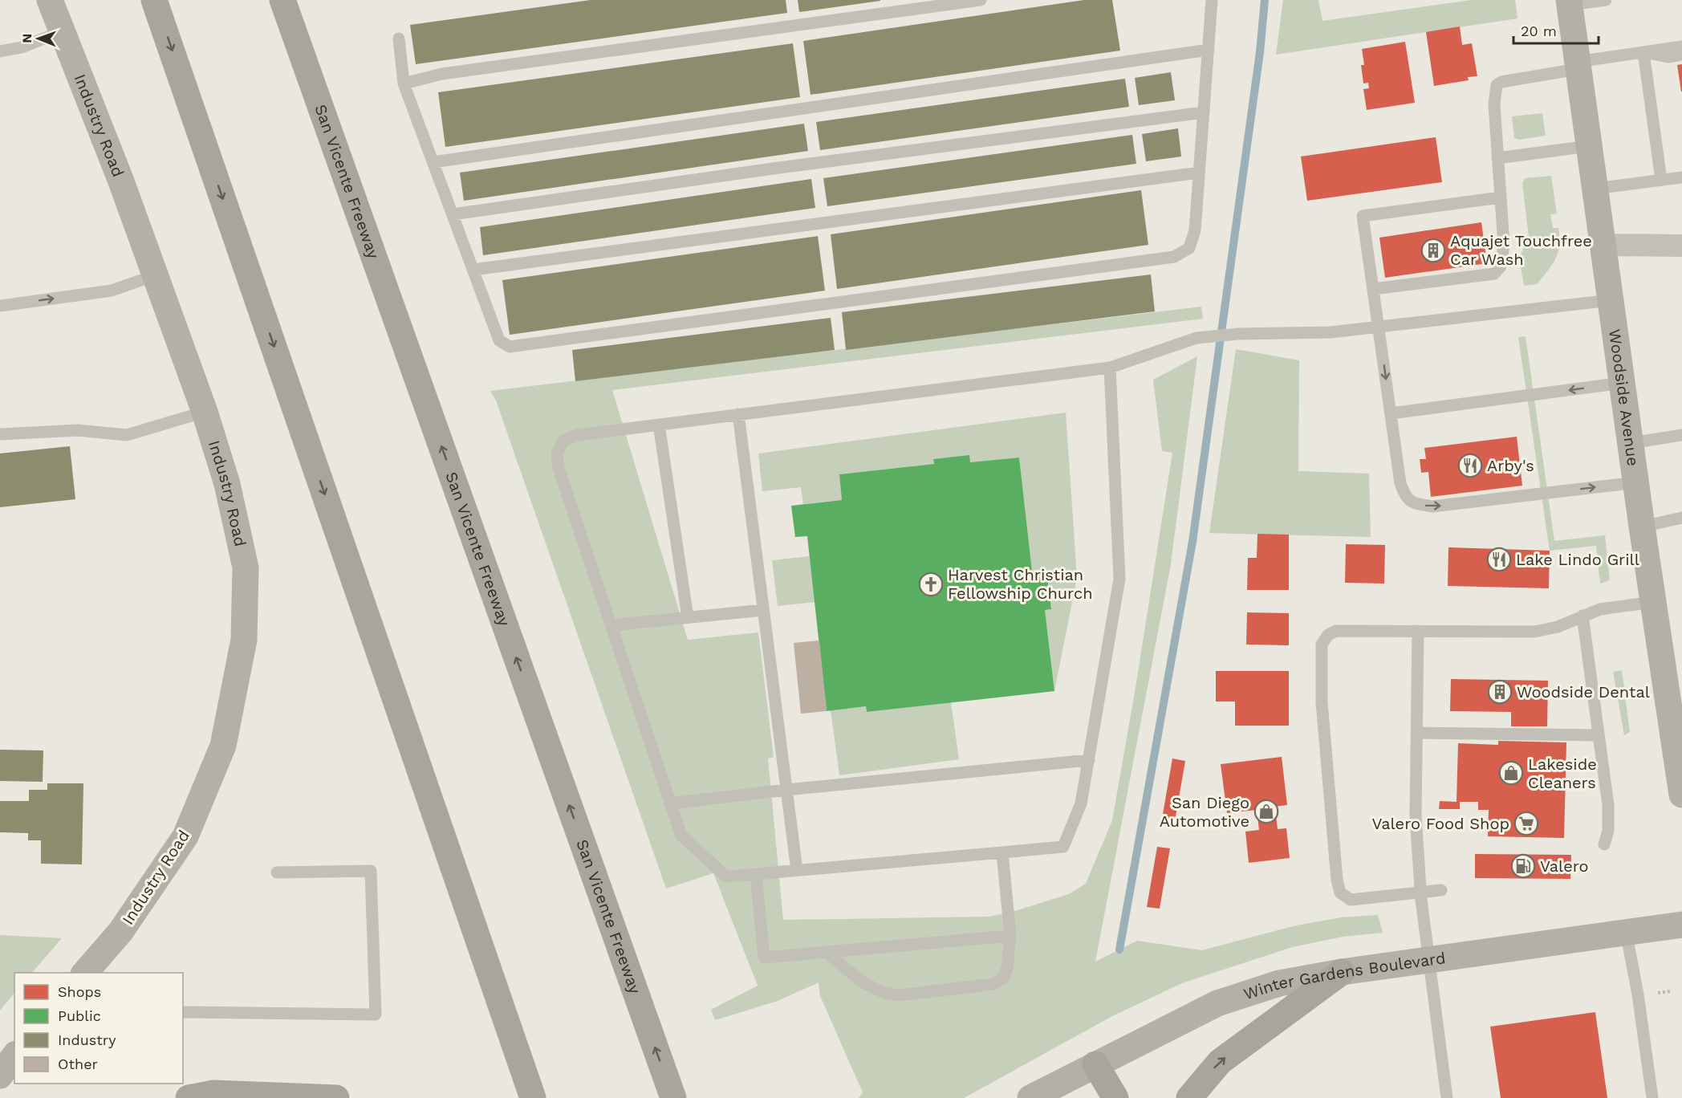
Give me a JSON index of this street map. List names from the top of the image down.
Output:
{
  "streets": {
    "highway": ["San Vicente Freeway"],
    "main road": ["Industry Road", "Woodside Avenue", "Winter Gardens Boulevard"]
  },
  "places": {
    "building": ["Aquajet Touchfree Car Wash", "Woodside Dental"],
    "restaurant": ["Arby's", "Lake Lindo Grill"],
    "church": ["Harvest Christian Fellowship Church"],
    "shop": ["Lakeside Cleaners", "San Diego Automotive"],
    "supermarket": ["Valero Food Shop"],
    "fuel station": ["Valero"]
  },
  "legend": [
    "Shops",
    "Public",
    "Industry",
    "Other"
  ],
  "scale_bar": "20 m",
  "north": "left"
}
